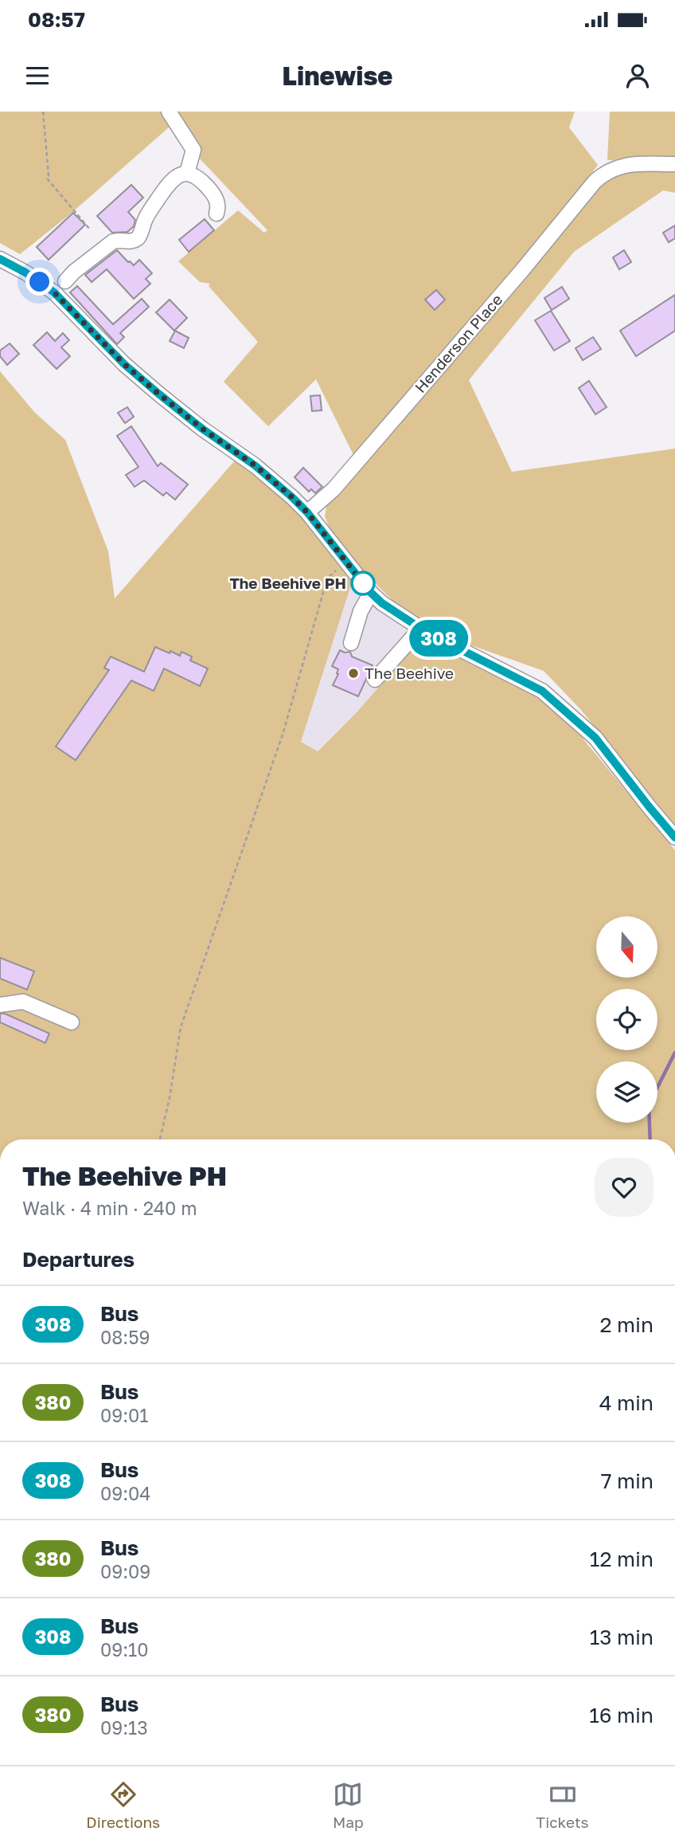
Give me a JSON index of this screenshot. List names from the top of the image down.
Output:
{
  "streets": {
    "street": ["Henderson Place"]
  },
  "places": ["The Beehive PH", "The Beehive"],
  "lines": ["bus line 308"],
  "north": "bottom",
  "page": {
    "status": "08:57",
    "header": "Linewise",
    "on_map": "308",
    "heading": [
      ["The Beehive PH", "Walk · 4 min · 240 m"],
      "Departures"
    ],
    "list": [
      {
        "mark": "308",
        "name": "Bus",
        "note": "08:59",
        "value": "2 min"
      },
      {
        "mark": "380",
        "name": "Bus",
        "note": "09:01",
        "value": "4 min"
      },
      {
        "mark": "308",
        "name": "Bus",
        "note": "09:04",
        "value": "7 min"
      },
      {
        "mark": "380",
        "name": "Bus",
        "note": "09:09",
        "value": "12 min"
      },
      {
        "mark": "308",
        "name": "Bus",
        "note": "09:10",
        "value": "13 min"
      },
      {
        "mark": "380",
        "name": "Bus",
        "note": "09:13",
        "value": "16 min"
      }
    ],
    "tabs": ["Directions", "Map", "Tickets"]
  }
}
